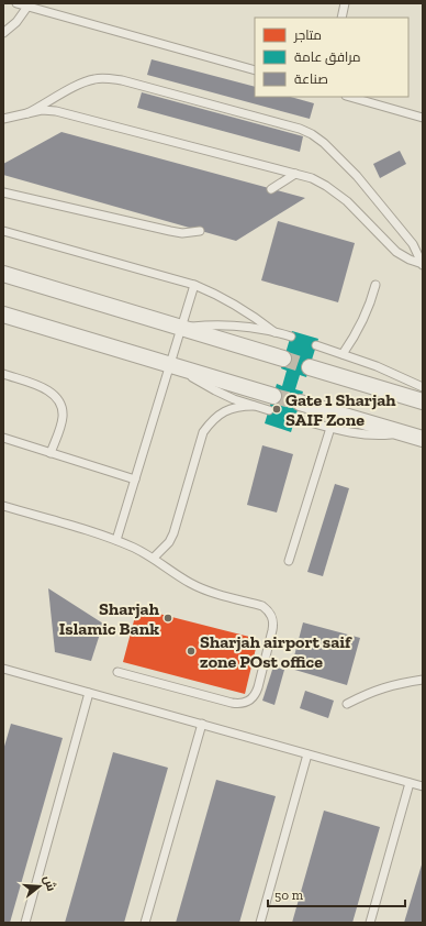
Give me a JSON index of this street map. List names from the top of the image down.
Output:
{
  "places": ["Gate 1 Sharjah SAIF Zone", "Sharjah Islamic Bank", "Sharjah airport saif zone POst office"],
  "legend": ["متاجر", "مرافق عامة", "صناعة"],
  "scale_bar": "50 m",
  "north": "right"
}
